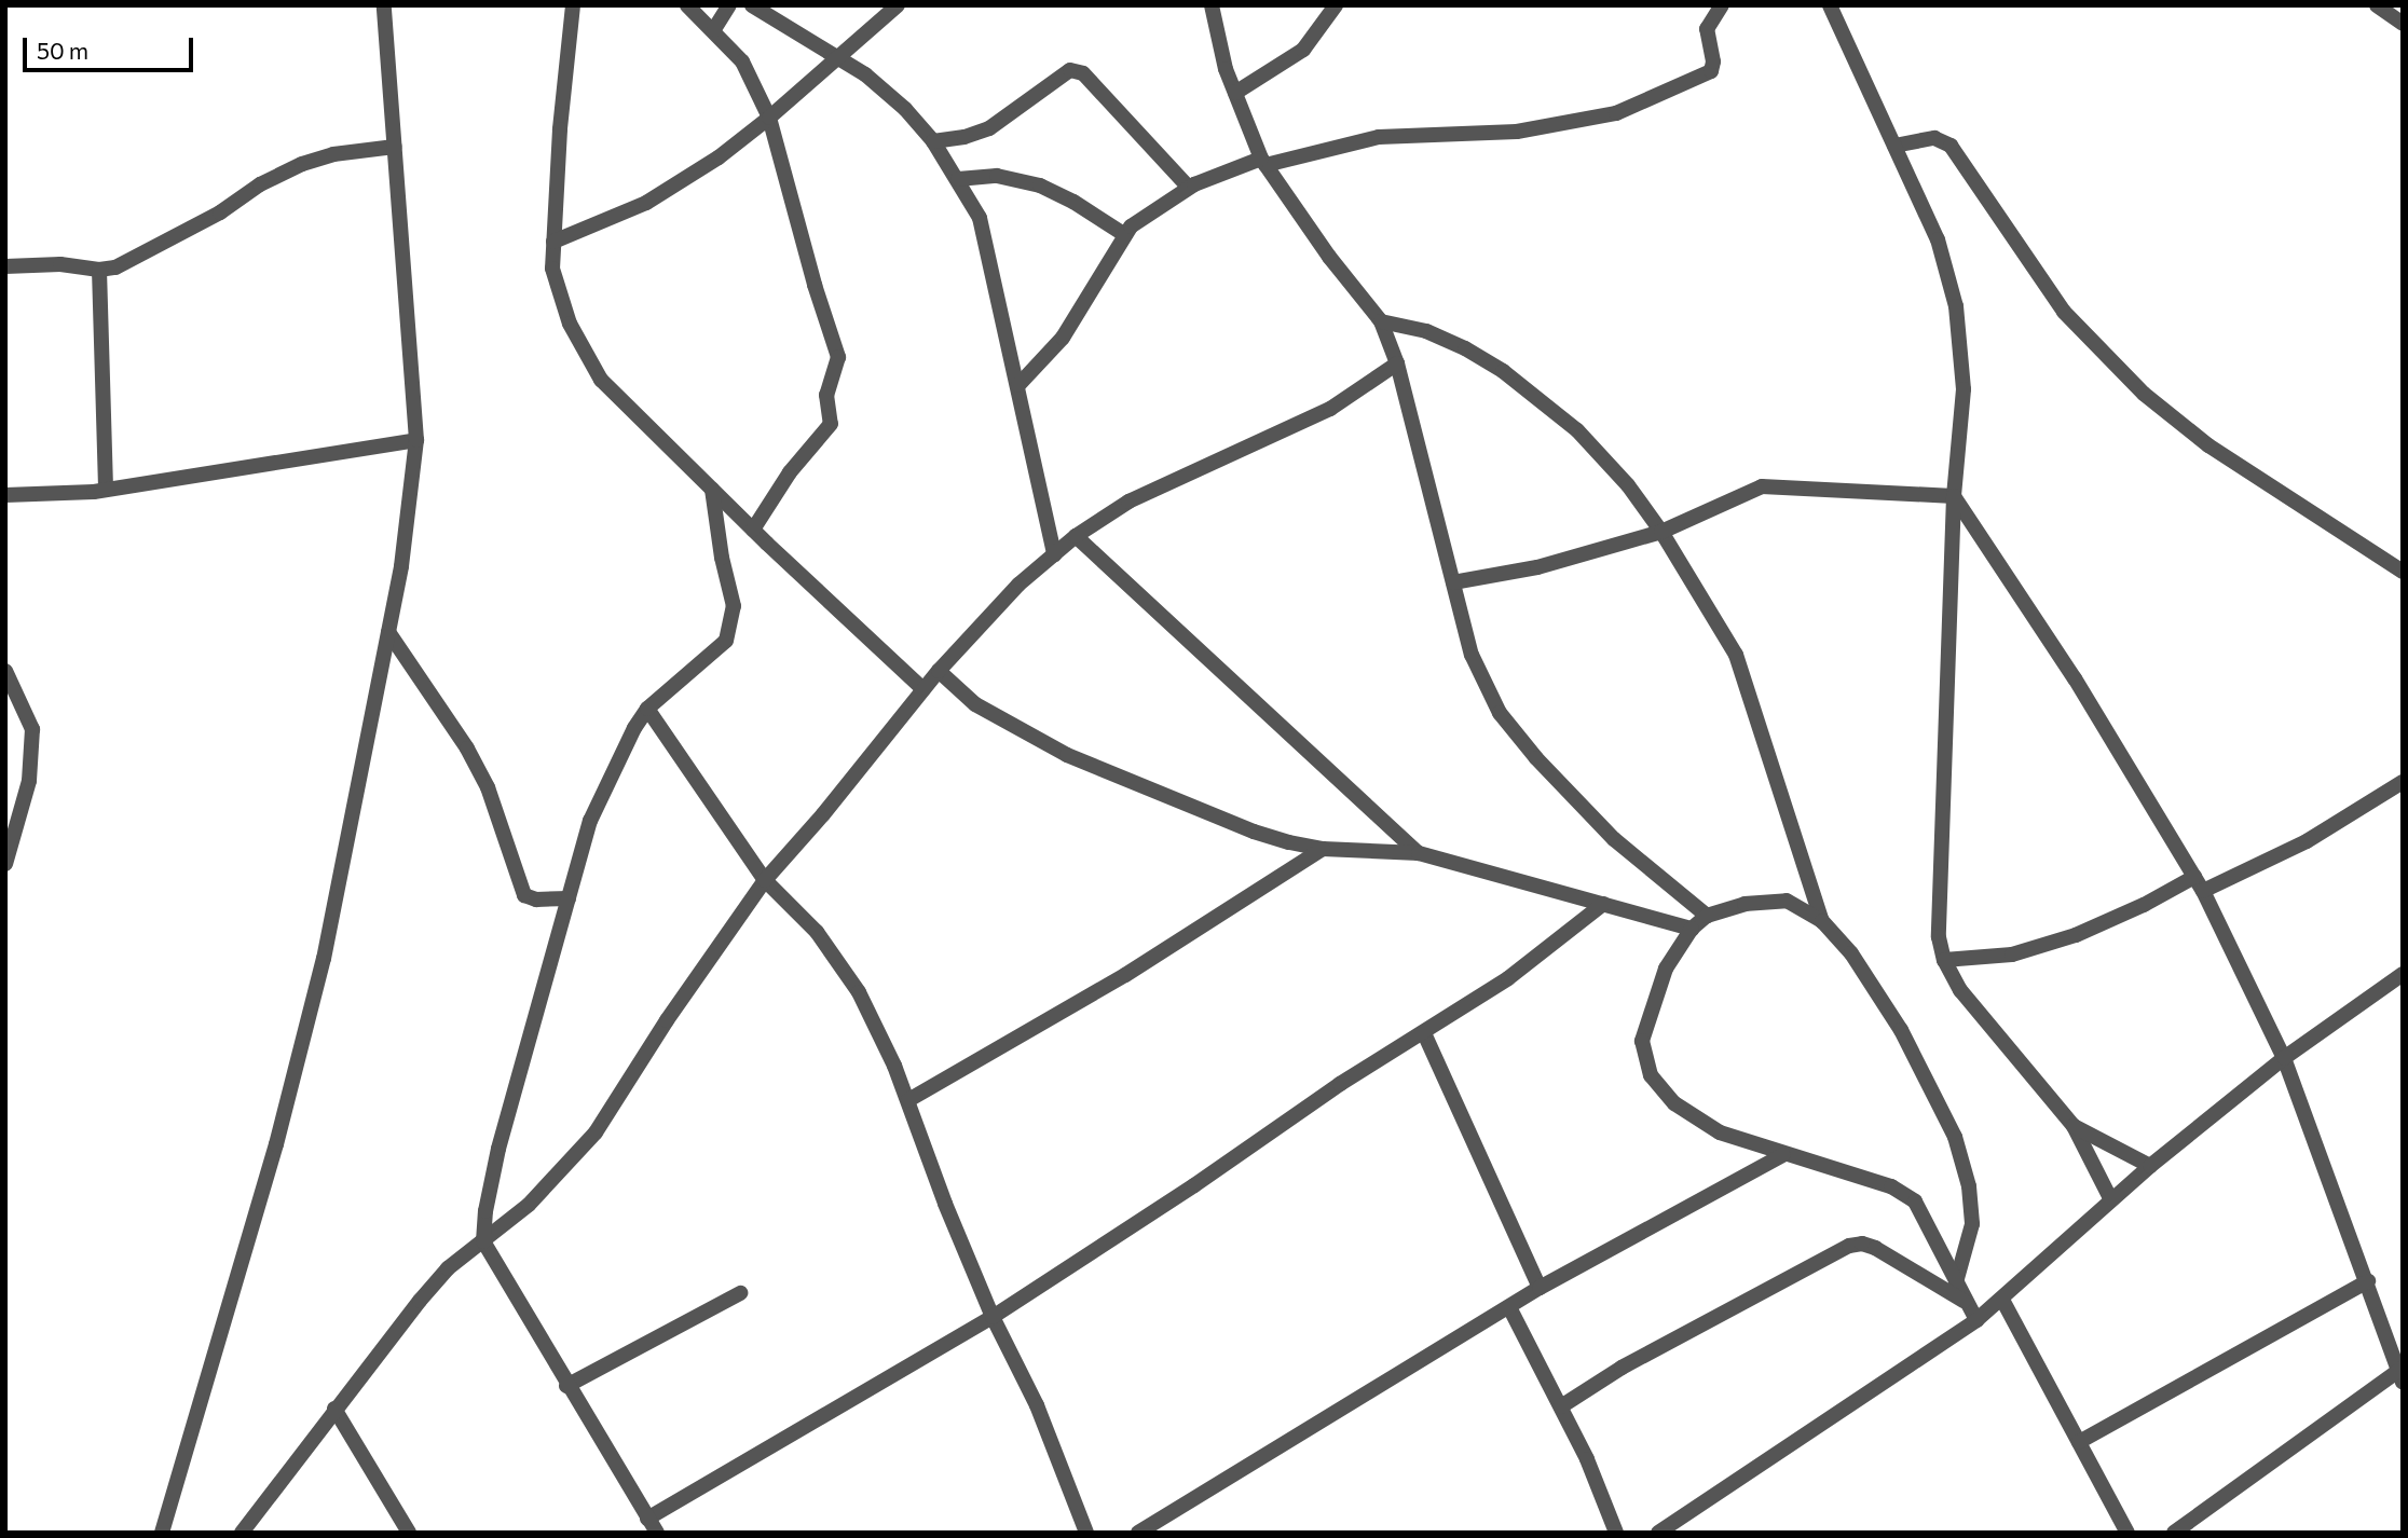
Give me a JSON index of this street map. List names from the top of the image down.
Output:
{
  "scale_bar": "50 m"
}
